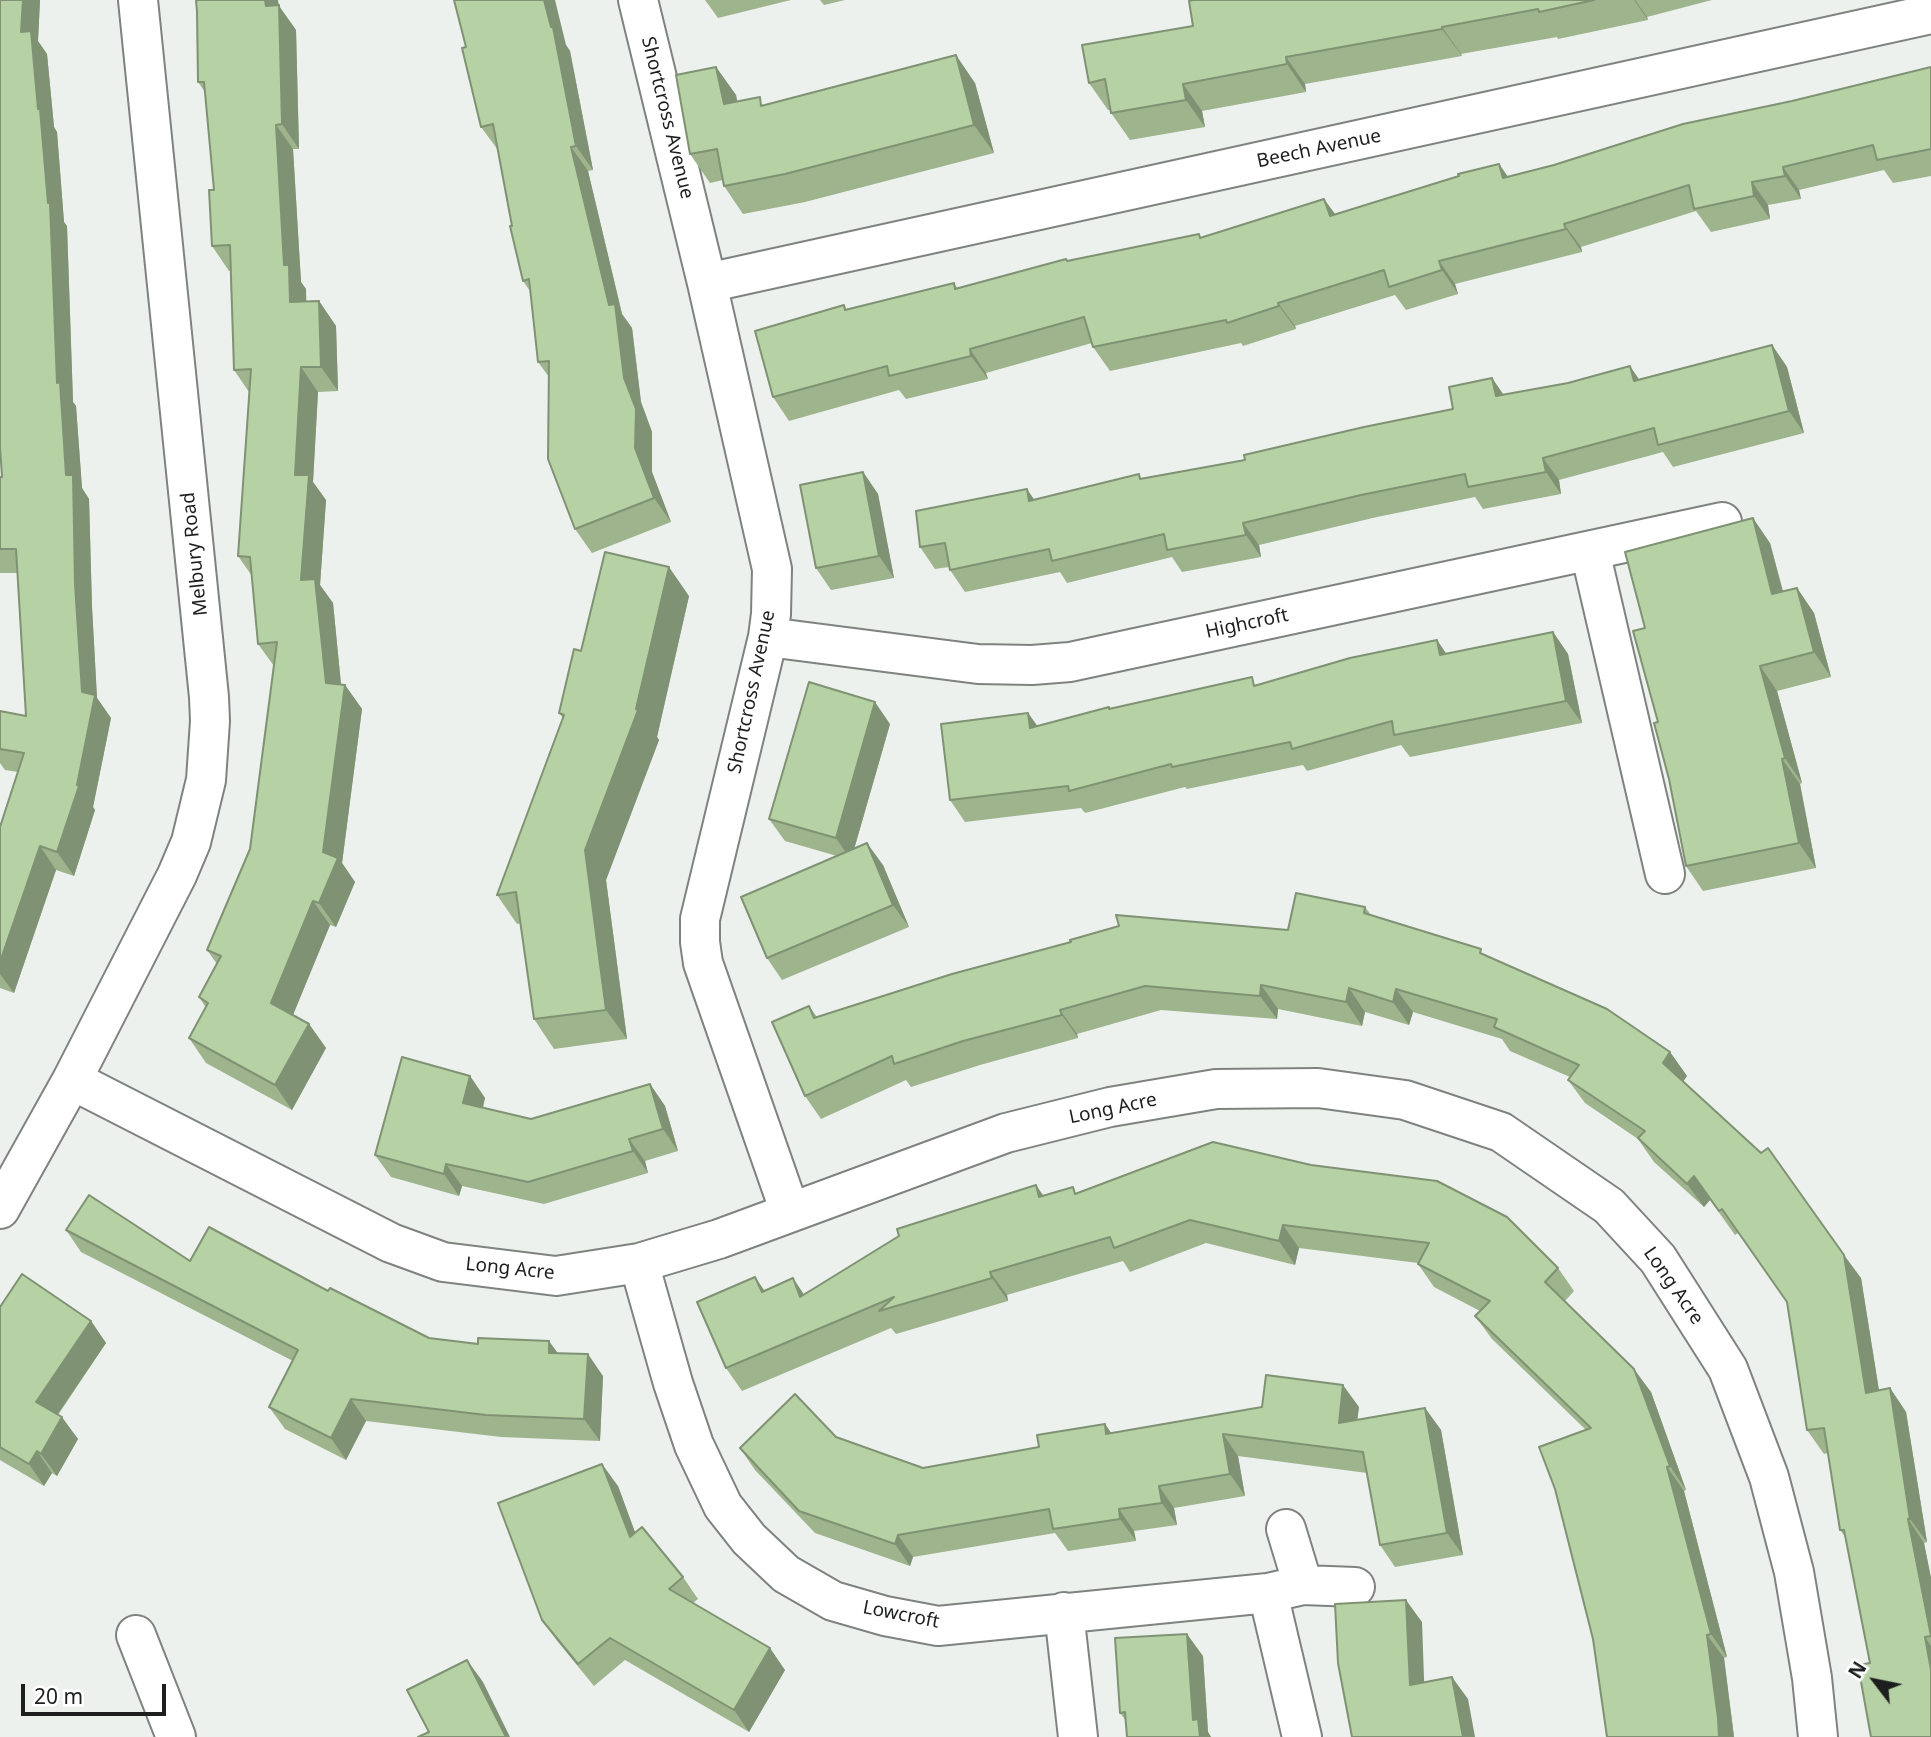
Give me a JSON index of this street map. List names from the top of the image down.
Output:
{
  "streets": {
    "street": [
      "Shortcross Avenue",
      "Beech Avenue",
      "Melbury Road",
      "Highcroft",
      "Long Acre",
      "Lowcroft"
    ]
  },
  "crossings": [
    ["Shortcross Avenue", "Beech Avenue"],
    ["Shortcross Avenue", "Highcroft"],
    ["Shortcross Avenue", "Long Acre"],
    ["Melbury Road", "Long Acre"],
    ["Long Acre", "Lowcroft"]
  ],
  "scale_bar": "20 m",
  "north": "top left"
}
